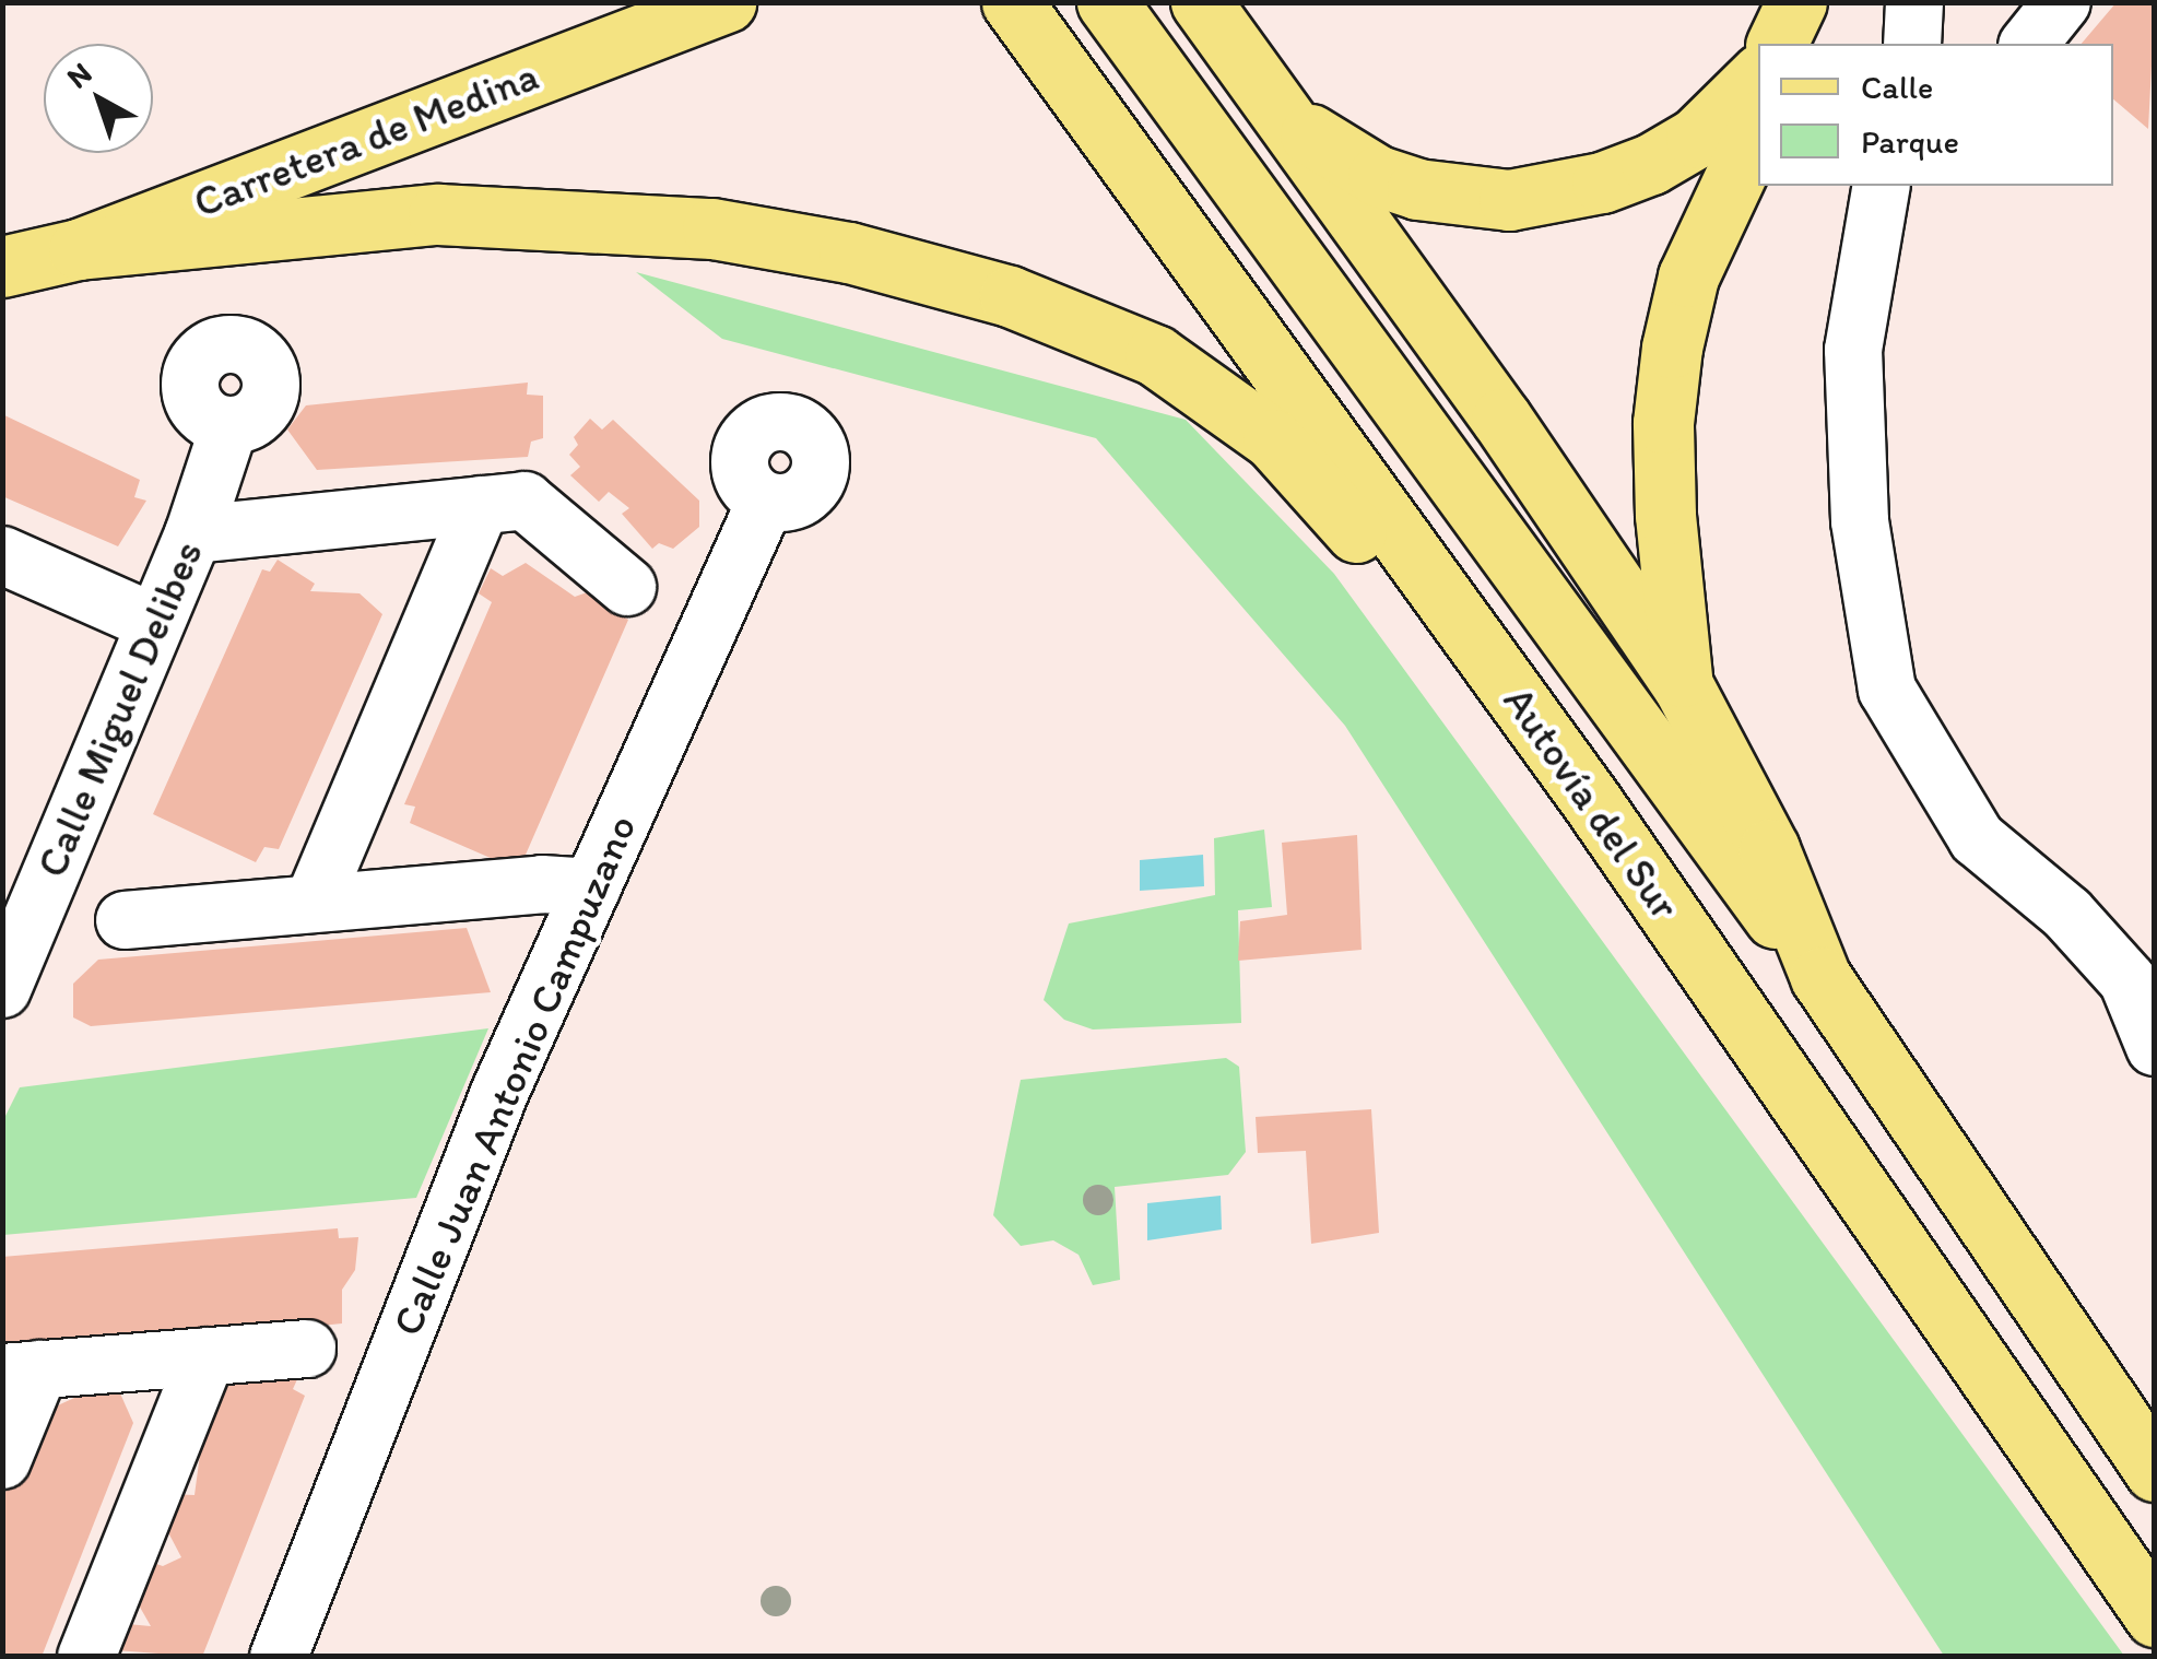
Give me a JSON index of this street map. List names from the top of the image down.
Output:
{
  "streets": {
    "main road": ["Carretera de Medina", "Autovía del Sur"],
    "street": ["Calle Miguel Delibes", "Calle Juan Antonio Campuzano"]
  },
  "legend": ["Calle", "Parque"],
  "north": "top left"
}
